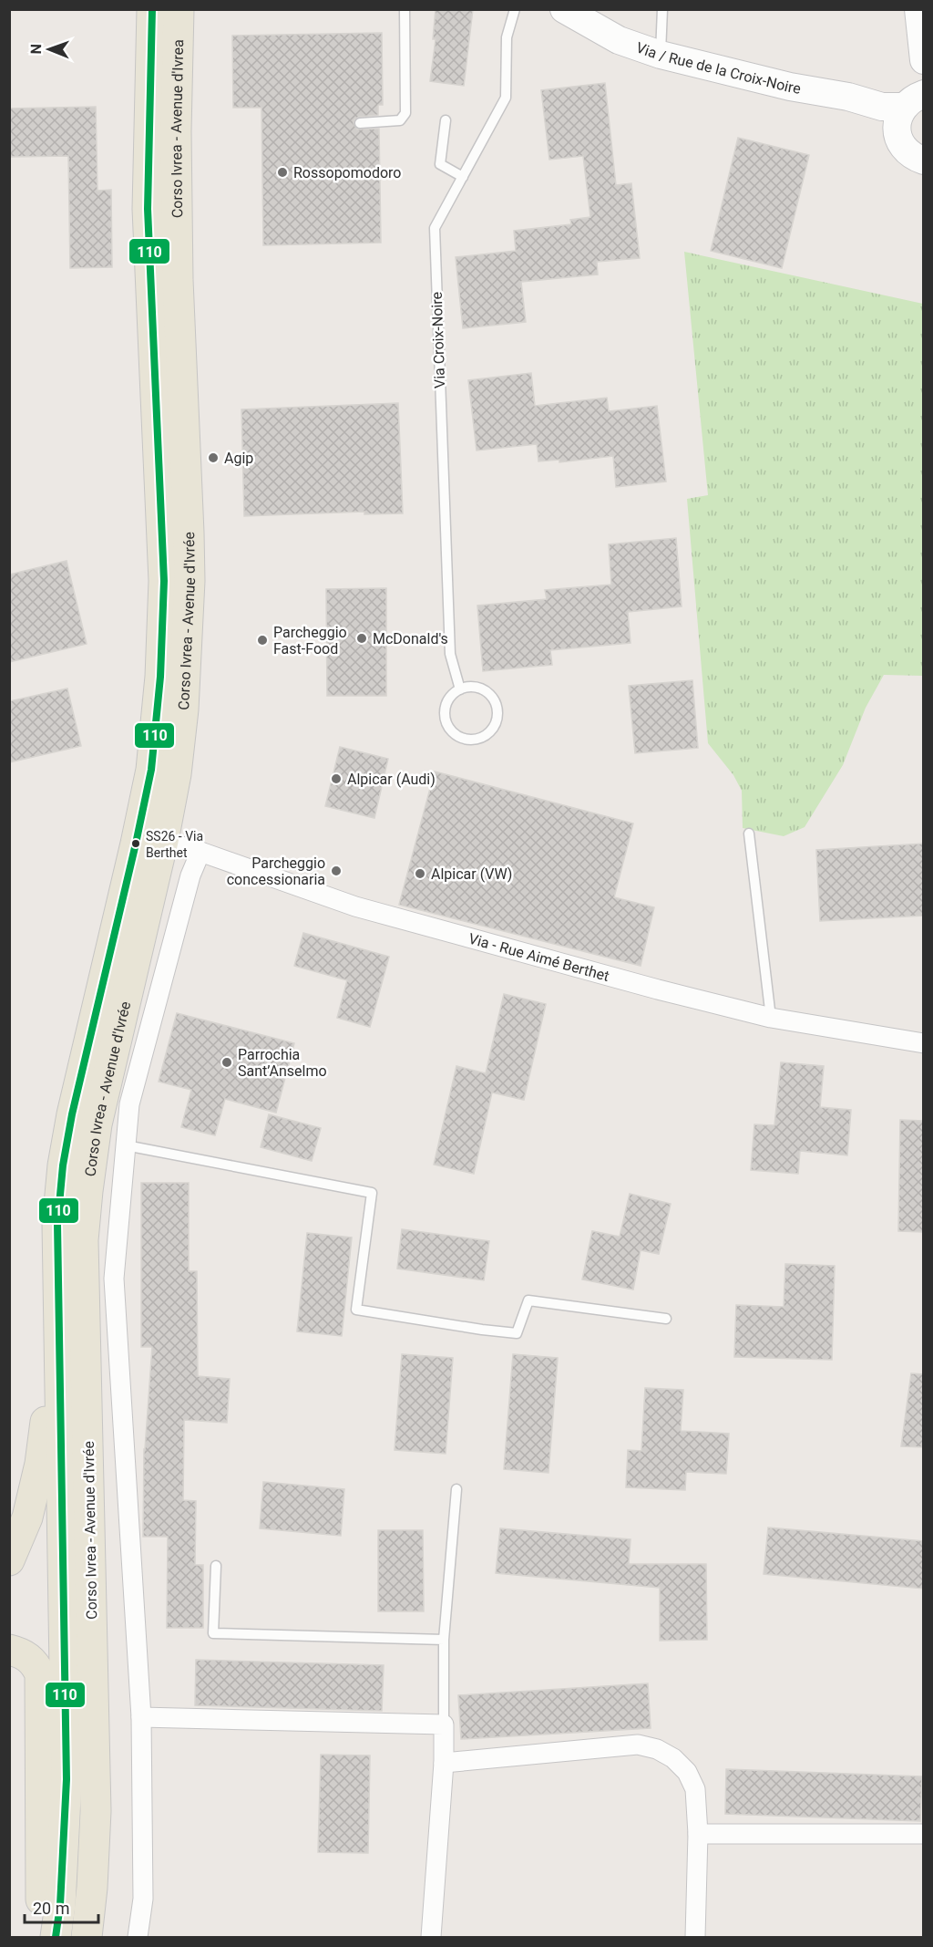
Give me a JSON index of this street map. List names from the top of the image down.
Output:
{
  "streets": {
    "main road": ["Corso Ivrea - Avenue d'Ivrea", "Corso Ivrea - Avenue d'Ivrée"],
    "street": ["Via / Rue de la Croix-Noire", "Via - Rue Aimé Berthet"],
    "lane": ["Via Croix-Noire"]
  },
  "crossings": [
    ["Corso Ivrea - Avenue d'Ivrea", "Corso Ivrea - Avenue d'Ivrée"],
    ["Corso Ivrea - Avenue d'Ivrée", "Via - Rue Aimé Berthet"]
  ],
  "places": [
    "Rossopomodoro",
    "Agip",
    "McDonald's",
    "Parcheggio Fast-Food",
    "Alpicar (Audi)",
    "SS26 - Via Berthet",
    "Parcheggio concessionaria",
    "Alpicar (VW)",
    "Parrochia Sant’Anselmo"
  ],
  "lines": ["transit line 110"],
  "scale_bar": "20 m",
  "north": "left"
}
